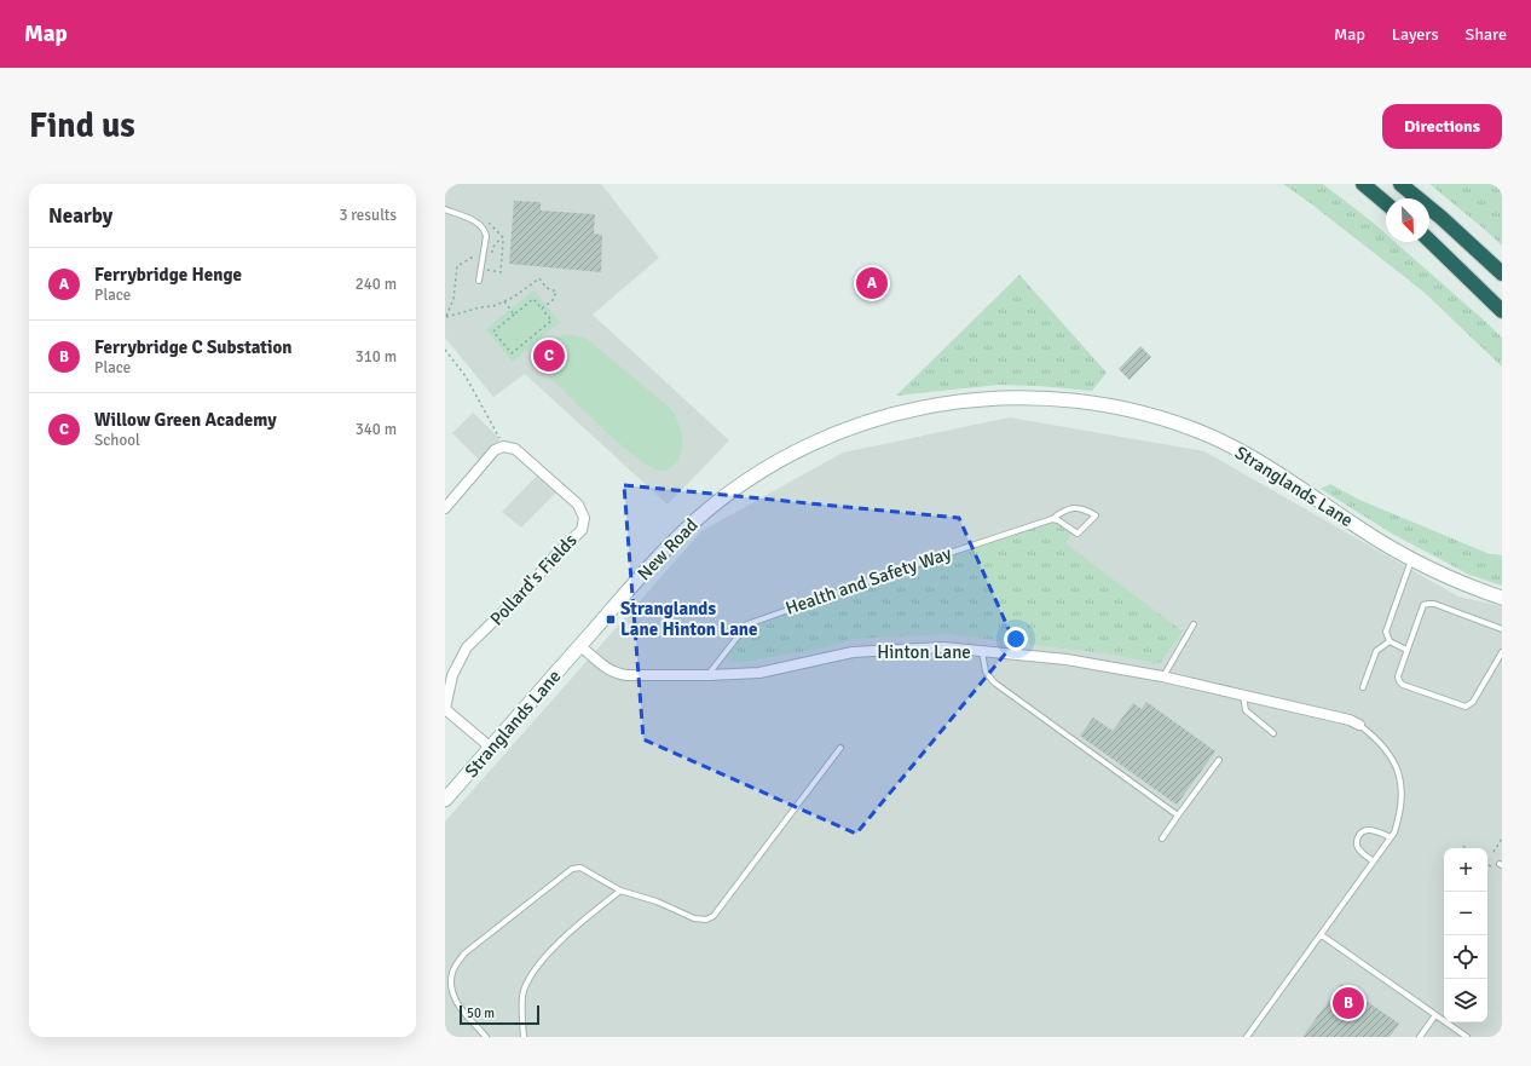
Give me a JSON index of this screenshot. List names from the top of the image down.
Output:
{
  "streets": {
    "main road": ["Stranglands Lane", "New Road"],
    "street": ["Pollard's Fields", "Hinton Lane"],
    "lane": ["Health and Safety Way"]
  },
  "crossings": [
    ["Stranglands Lane", "New Road"],
    ["Stranglands Lane", "Pollard's Fields"],
    ["Stranglands Lane", "Hinton Lane"],
    ["New Road", "Hinton Lane"],
    ["Health and Safety Way", "Hinton Lane"]
  ],
  "places": {
    "transit": ["Stranglands Lane Hinton Lane"]
  },
  "scale_bar": "50 m",
  "north": "bottom right",
  "page": {
    "header": "Map",
    "nav": ["Map", "Layers", "Share"],
    "buttons": "Directions",
    "title": "Find us",
    "heading": ["Nearby", "3 results"],
    "list": [
      {
        "mark": "A",
        "name": "Ferrybridge Henge",
        "note": "Place",
        "value": "240 m"
      },
      {
        "mark": "B",
        "name": "Ferrybridge C Substation",
        "note": "Place",
        "value": "310 m"
      },
      {
        "mark": "C",
        "name": "Willow Green Academy",
        "note": "School",
        "value": "340 m"
      }
    ],
    "pins": ["A", "C", "B"],
    "map_buttons": ["+", "−"],
    "scale": "50 m"
  }
}
